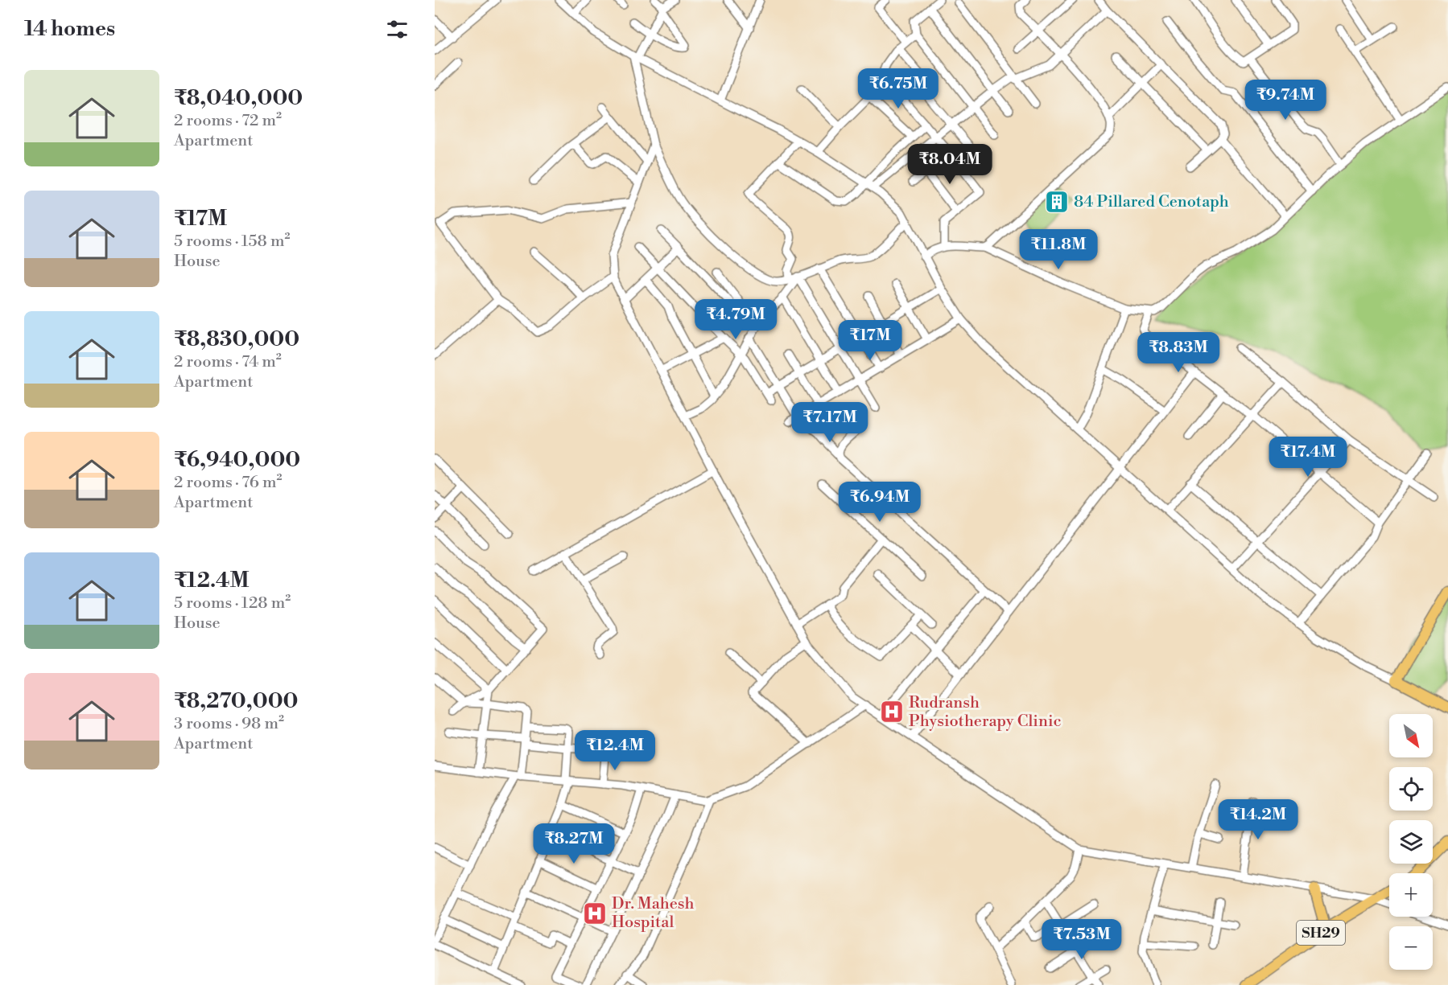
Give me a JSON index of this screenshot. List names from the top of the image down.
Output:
{
  "streets": {
    "main road": ["SH29"]
  },
  "places": {
    "building": ["84 Pillared Cenotaph"],
    "hospital": ["Rudransh Physiotherapy Clinic", "Dr. Mahesh Hospital"]
  },
  "north": "bottom right",
  "page": {
    "heading": "14 homes",
    "list": [
      {
        "name": "₹8,040,000",
        "note": "2 rooms · 72 m² · Apartment"
      },
      {
        "name": "₹17M",
        "note": "5 rooms · 158 m² · House"
      },
      {
        "name": "₹8,830,000",
        "note": "2 rooms · 74 m² · Apartment"
      },
      {
        "name": "₹6,940,000",
        "note": "2 rooms · 76 m² · Apartment"
      },
      {
        "name": "₹12.4M",
        "note": "5 rooms · 128 m² · House"
      },
      {
        "name": "₹8,270,000",
        "note": "3 rooms · 98 m² · Apartment"
      }
    ],
    "price": [
      "₹6.75M",
      "₹9.74M",
      "₹8.04M",
      "₹11.8M",
      "₹4.79M",
      "₹17M",
      "₹8.83M",
      "₹7.17M",
      "₹17.4M",
      "₹6.94M",
      "₹12.4M",
      "₹14.2M",
      "₹8.27M",
      "₹7.53M"
    ],
    "map_buttons": ["+", "−"]
  }
}
